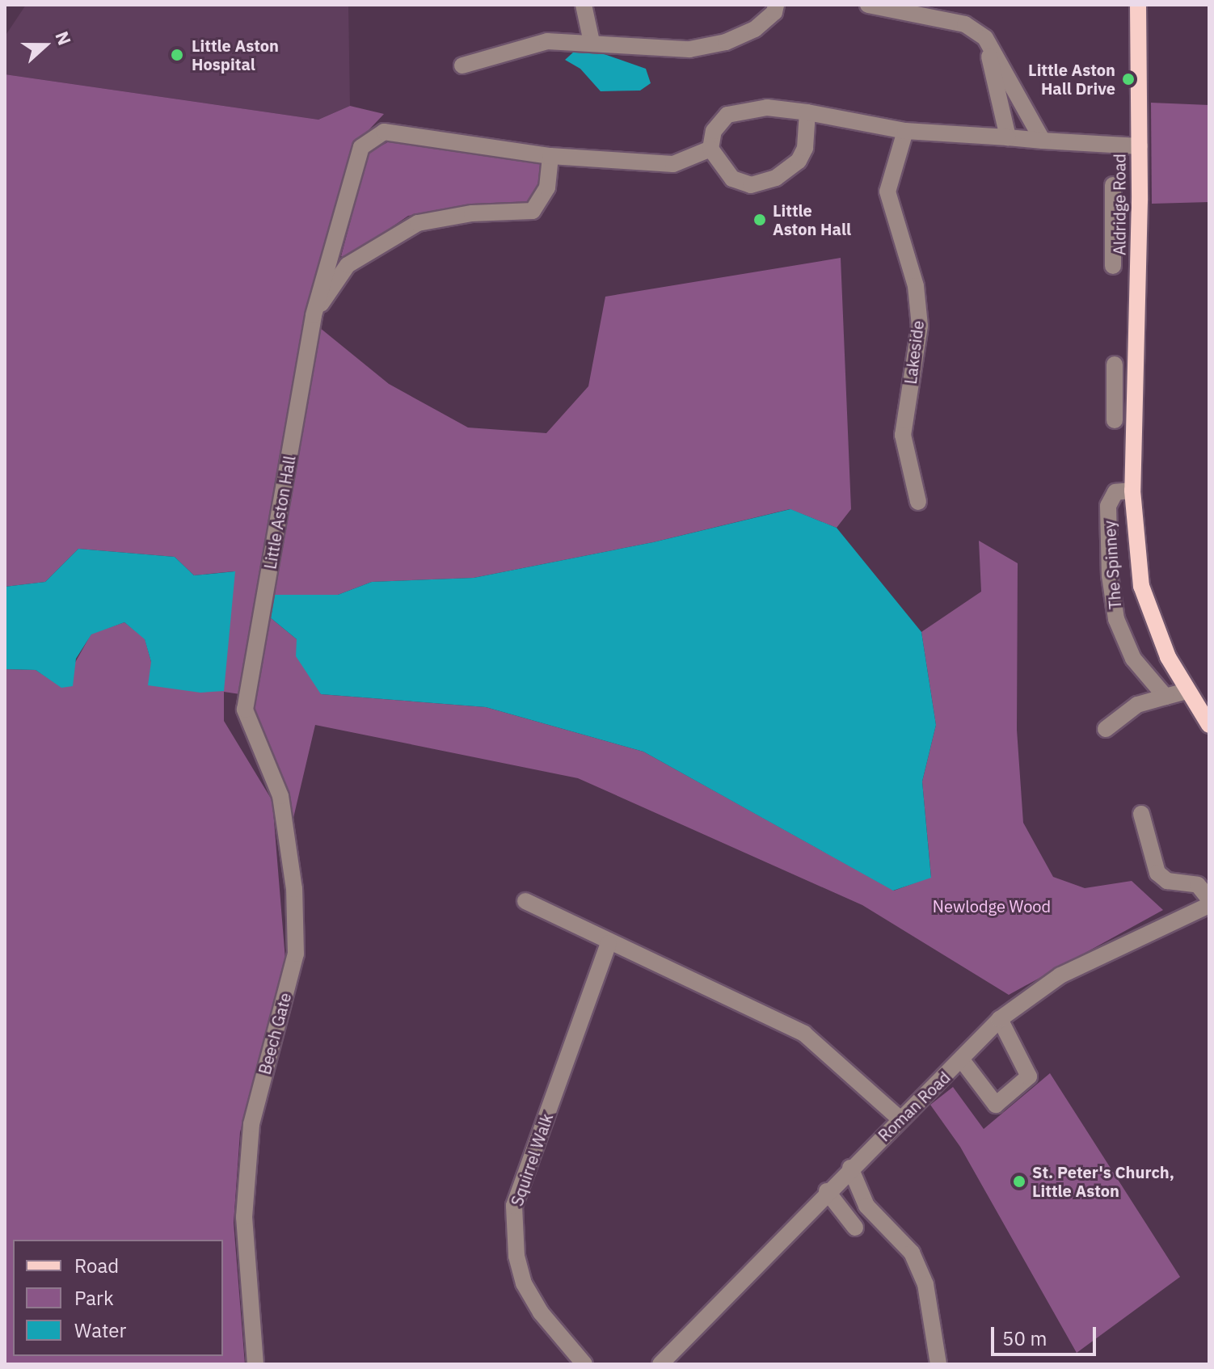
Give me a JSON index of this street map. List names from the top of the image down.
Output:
{
  "streets": {
    "main road": ["Aldridge Road"],
    "street": [
      "Lakeside",
      "Little Aston Hall",
      "The Spinney",
      "Beech Gate",
      "Roman Road",
      "Squirrel Walk"
    ]
  },
  "crossings": [
    ["Aldridge Road", "The Spinney"],
    ["Little Aston Hall", "Beech Gate"]
  ],
  "parks": ["Newlodge Wood"],
  "places": [
    "Little Aston Hospital",
    "Little Aston Hall Drive",
    "Little Aston Hall",
    "St. Peter's Church, Little Aston"
  ],
  "legend": ["Road", "Park", "Water"],
  "scale_bar": "50 m",
  "north": "right"
}
